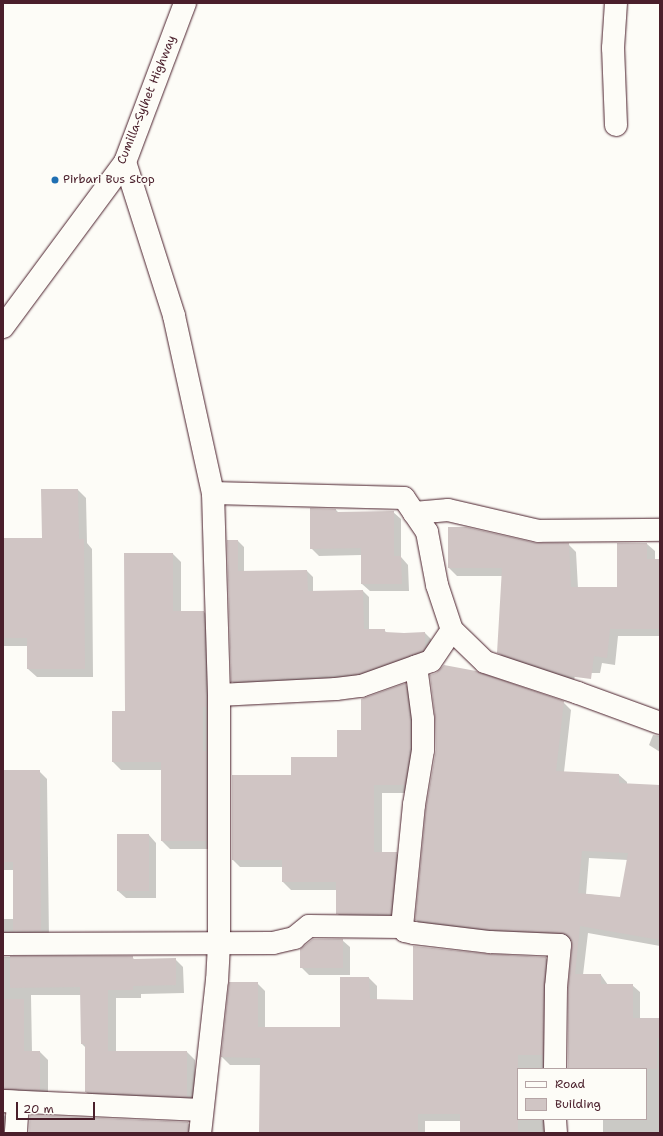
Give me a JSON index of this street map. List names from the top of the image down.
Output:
{
  "streets": {
    "main road": ["Cumilla-Sylhet Highway"]
  },
  "places": ["Pirbari Bus Stop"],
  "legend": ["Road", "Building"],
  "scale_bar": "20 m"
}
